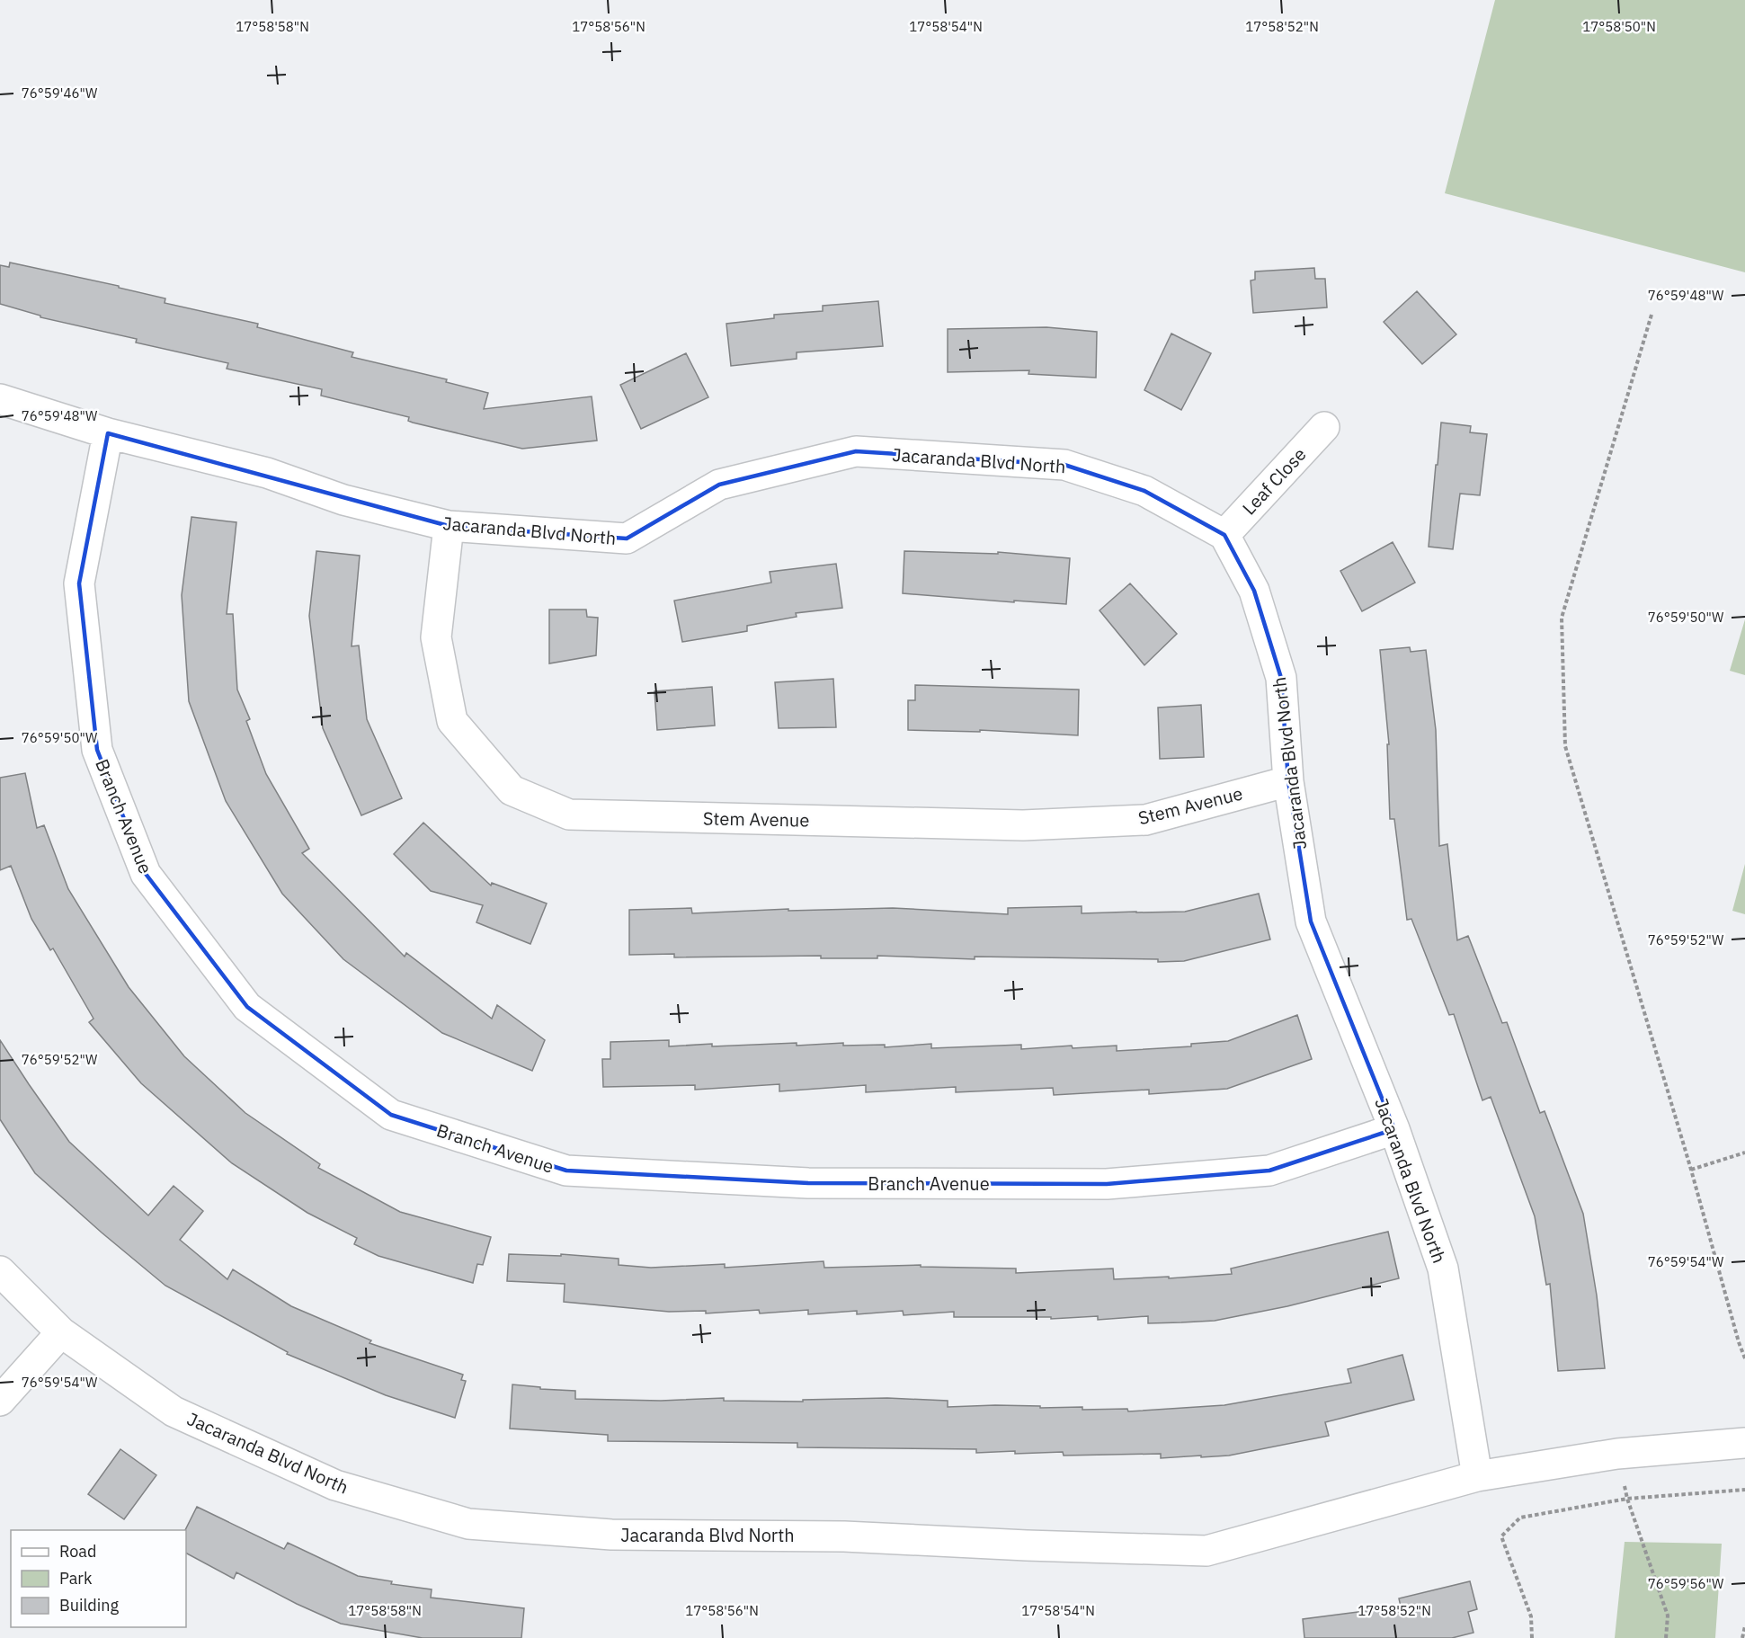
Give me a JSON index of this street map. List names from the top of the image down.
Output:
{
  "streets": {
    "street": [
      "Jacaranda Blvd North",
      "Leaf Close",
      "Stem Avenue",
      "Branch Avenue"
    ]
  },
  "crossings": [
    ["Jacaranda Blvd North", "Leaf Close"],
    ["Jacaranda Blvd North", "Stem Avenue"],
    ["Jacaranda Blvd North", "Branch Avenue"]
  ],
  "legend": ["Road", "Park", "Building"],
  "coordinates": [
    "17°58'58\"N",
    "17°58'56\"N",
    "17°58'54\"N",
    "17°58'52\"N",
    "17°58'50\"N",
    "76°59'46\"W",
    "76°59'48\"W",
    "76°59'50\"W",
    "76°59'52\"W",
    "76°59'54\"W",
    "76°59'56\"W"
  ]
}
